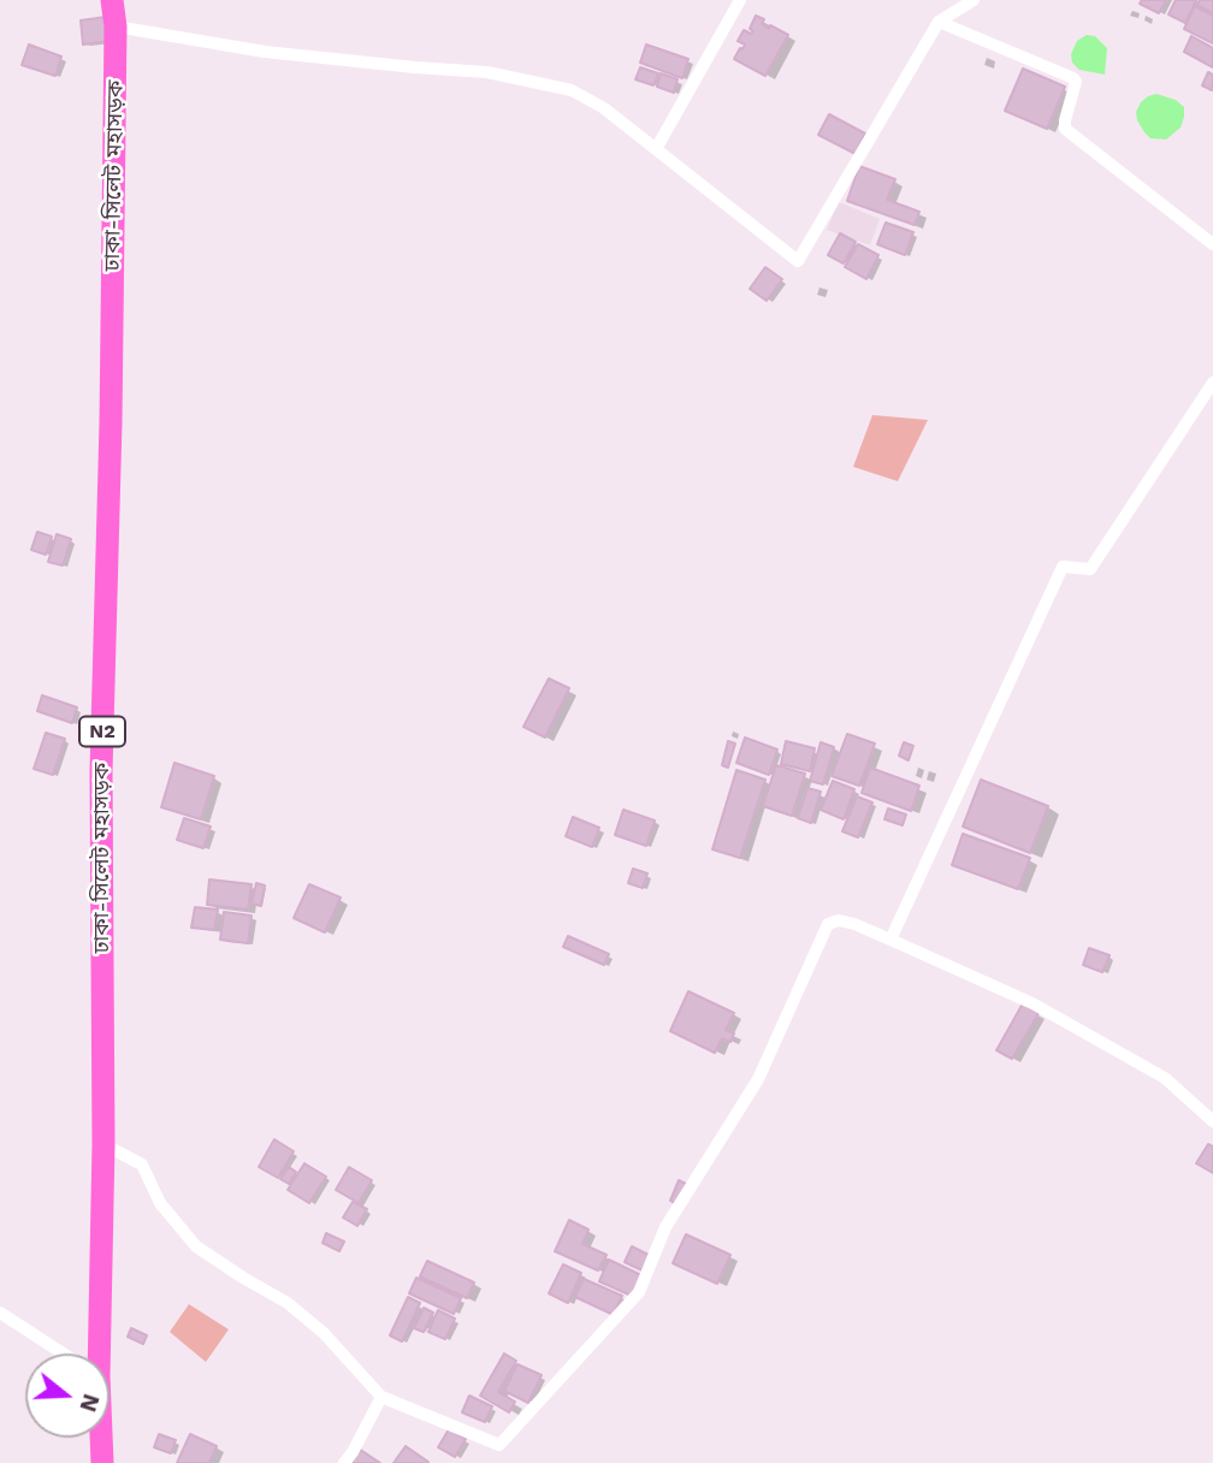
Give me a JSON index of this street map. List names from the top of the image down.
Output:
{
  "streets": {
    "highway": ["ঢাকা-সিলেট মহাসড়ক", "N2"]
  },
  "north": "right"
}
